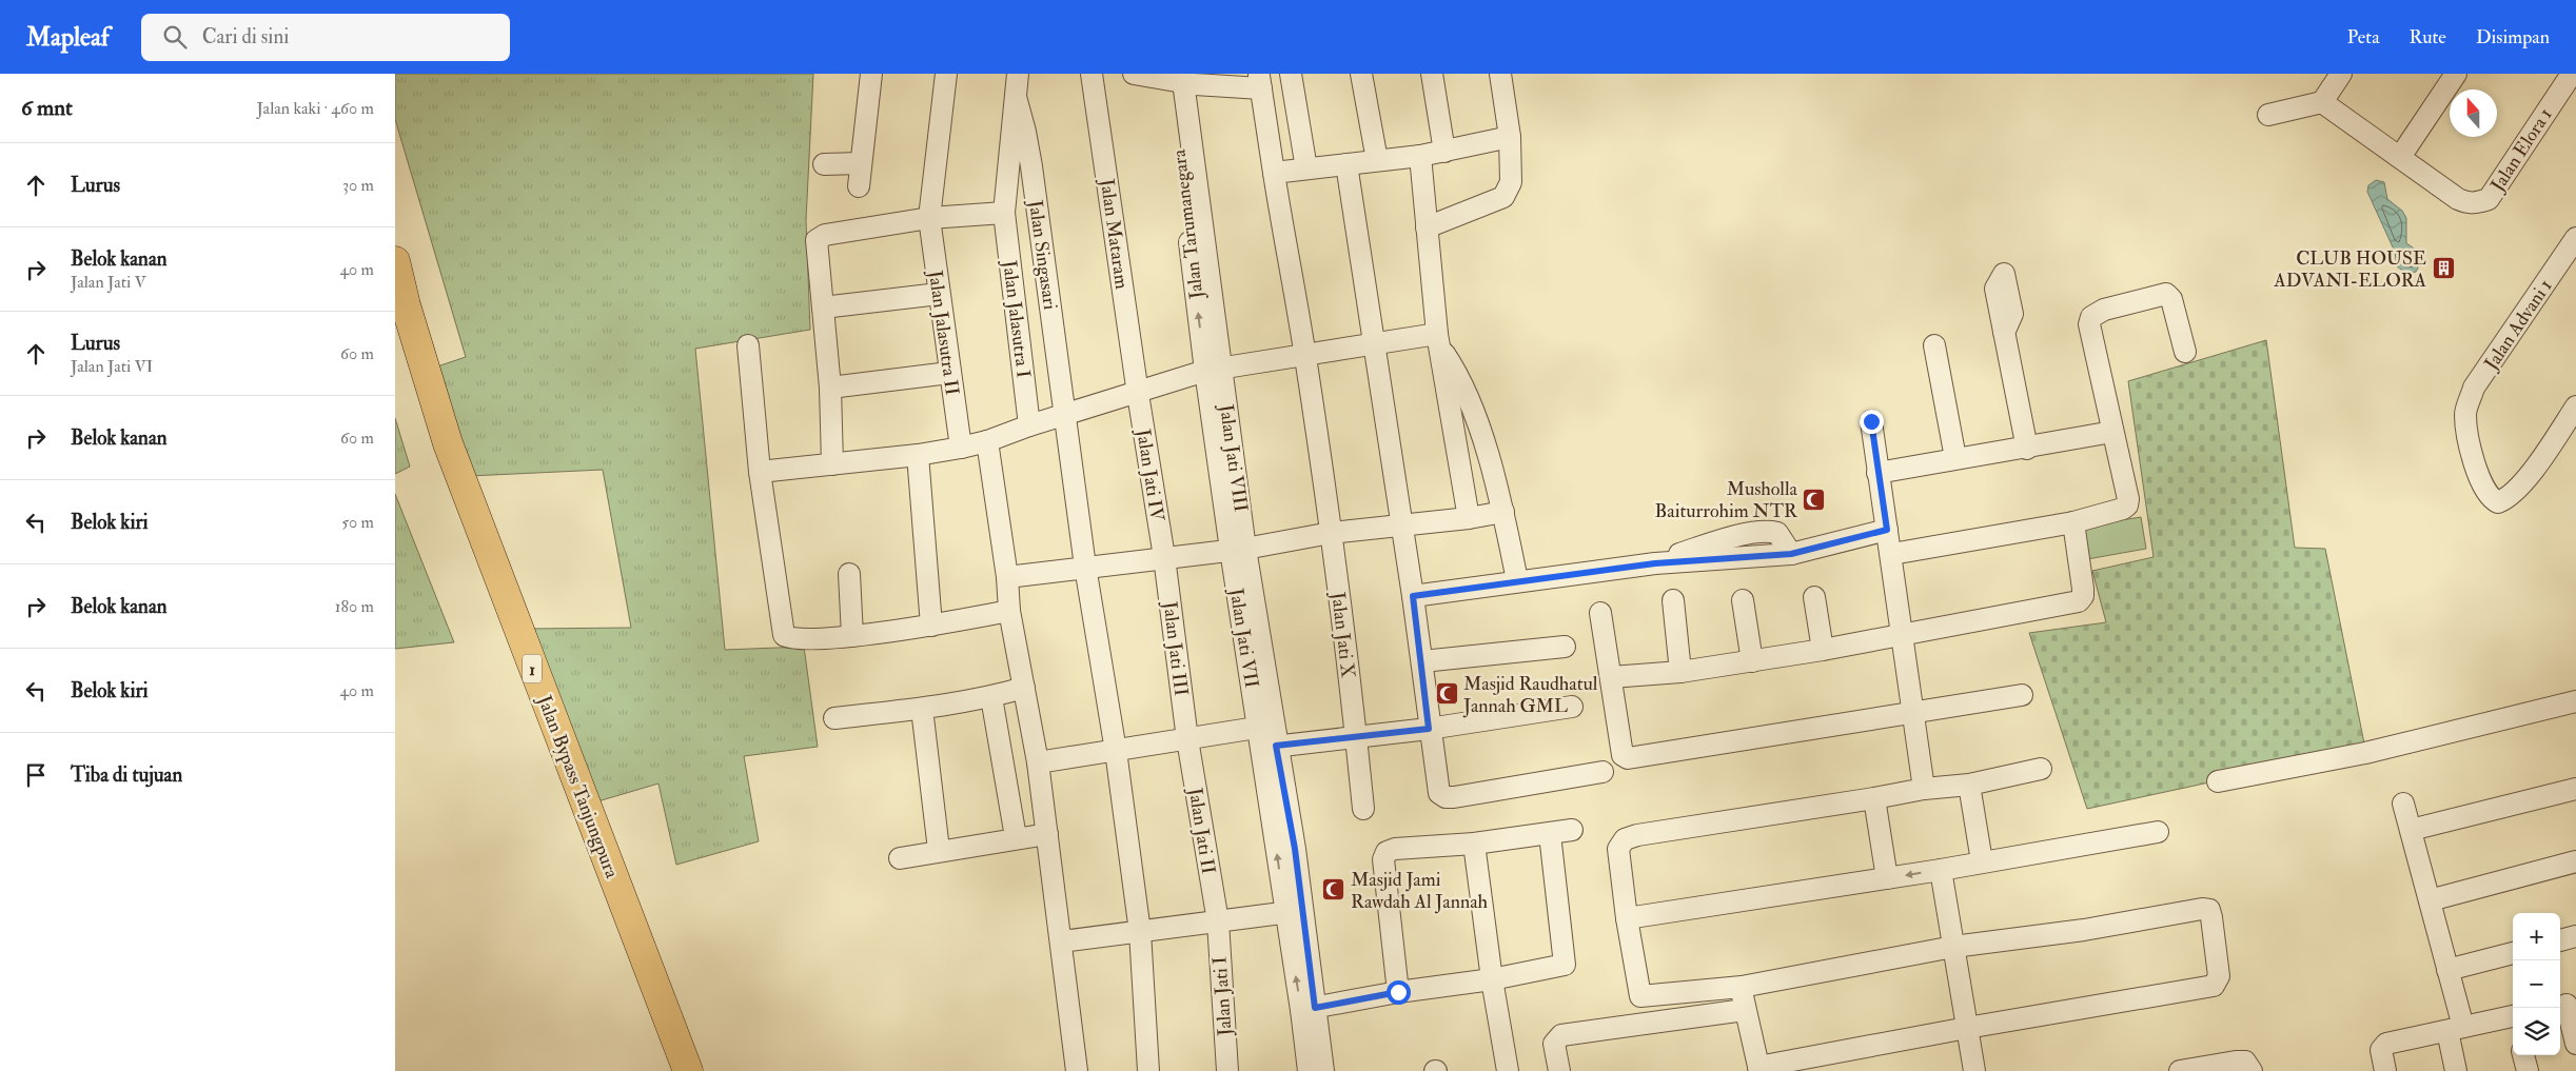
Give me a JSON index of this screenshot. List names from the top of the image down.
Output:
{
  "streets": {
    "highway": ["1", "Jalan Bypass Tanjungpura"],
    "street": [
      "Jalan Elora 1",
      "Jalan Tarumanegara",
      "Jalan Mataram",
      "Jalan Singasari",
      "Jalan Jalasutra I",
      "Jalan Advani 1",
      "Jalan Jalasutra II",
      "Jalan Jati VIII",
      "Jalan Jati IV",
      "Jalan Jati X",
      "Jalan Jati VII",
      "Jalan Jati III",
      "Jalan Jati II",
      "Jalan Jati I"
    ]
  },
  "crossings": [
    ["Jalan Tarumanegara", "Jalan Jati VIII"],
    ["Jalan Mataram", "Jalan Jati IV"],
    ["Jalan Singasari", "Jalan Jalasutra I"],
    ["Jalan Jati VIII", "Jalan Jati VII"],
    ["Jalan Jati IV", "Jalan Jati III"],
    ["Jalan Jati III", "Jalan Jati II"],
    ["Jalan Jati II", "Jalan Jati I"]
  ],
  "places": {
    "building": ["CLUB HOUSE ADVANI-ELORA"],
    "mosque": ["Musholla Baiturrohim NTR", "Masjid Raudhatul Jannah GML", "Masjid Jami Rawdah Al Jannah"]
  },
  "north": "top",
  "page": {
    "header": "Mapleaf",
    "search": "Cari di sini",
    "nav": ["Peta", "Rute", "Disimpan"],
    "heading": ["6 mnt", "Jalan kaki · 460 m"],
    "list": [
      ["Lurus", "30 m"],
      ["Belok kanan", "Jalan Jati V", "40 m"],
      ["Lurus", "Jalan Jati VI", "60 m"],
      ["Belok kanan", "60 m"],
      ["Belok kiri", "50 m"],
      ["Belok kanan", "180 m"],
      ["Belok kiri", "40 m"],
      "Tiba di tujuan"
    ],
    "map_buttons": ["+", "−"]
  }
}
